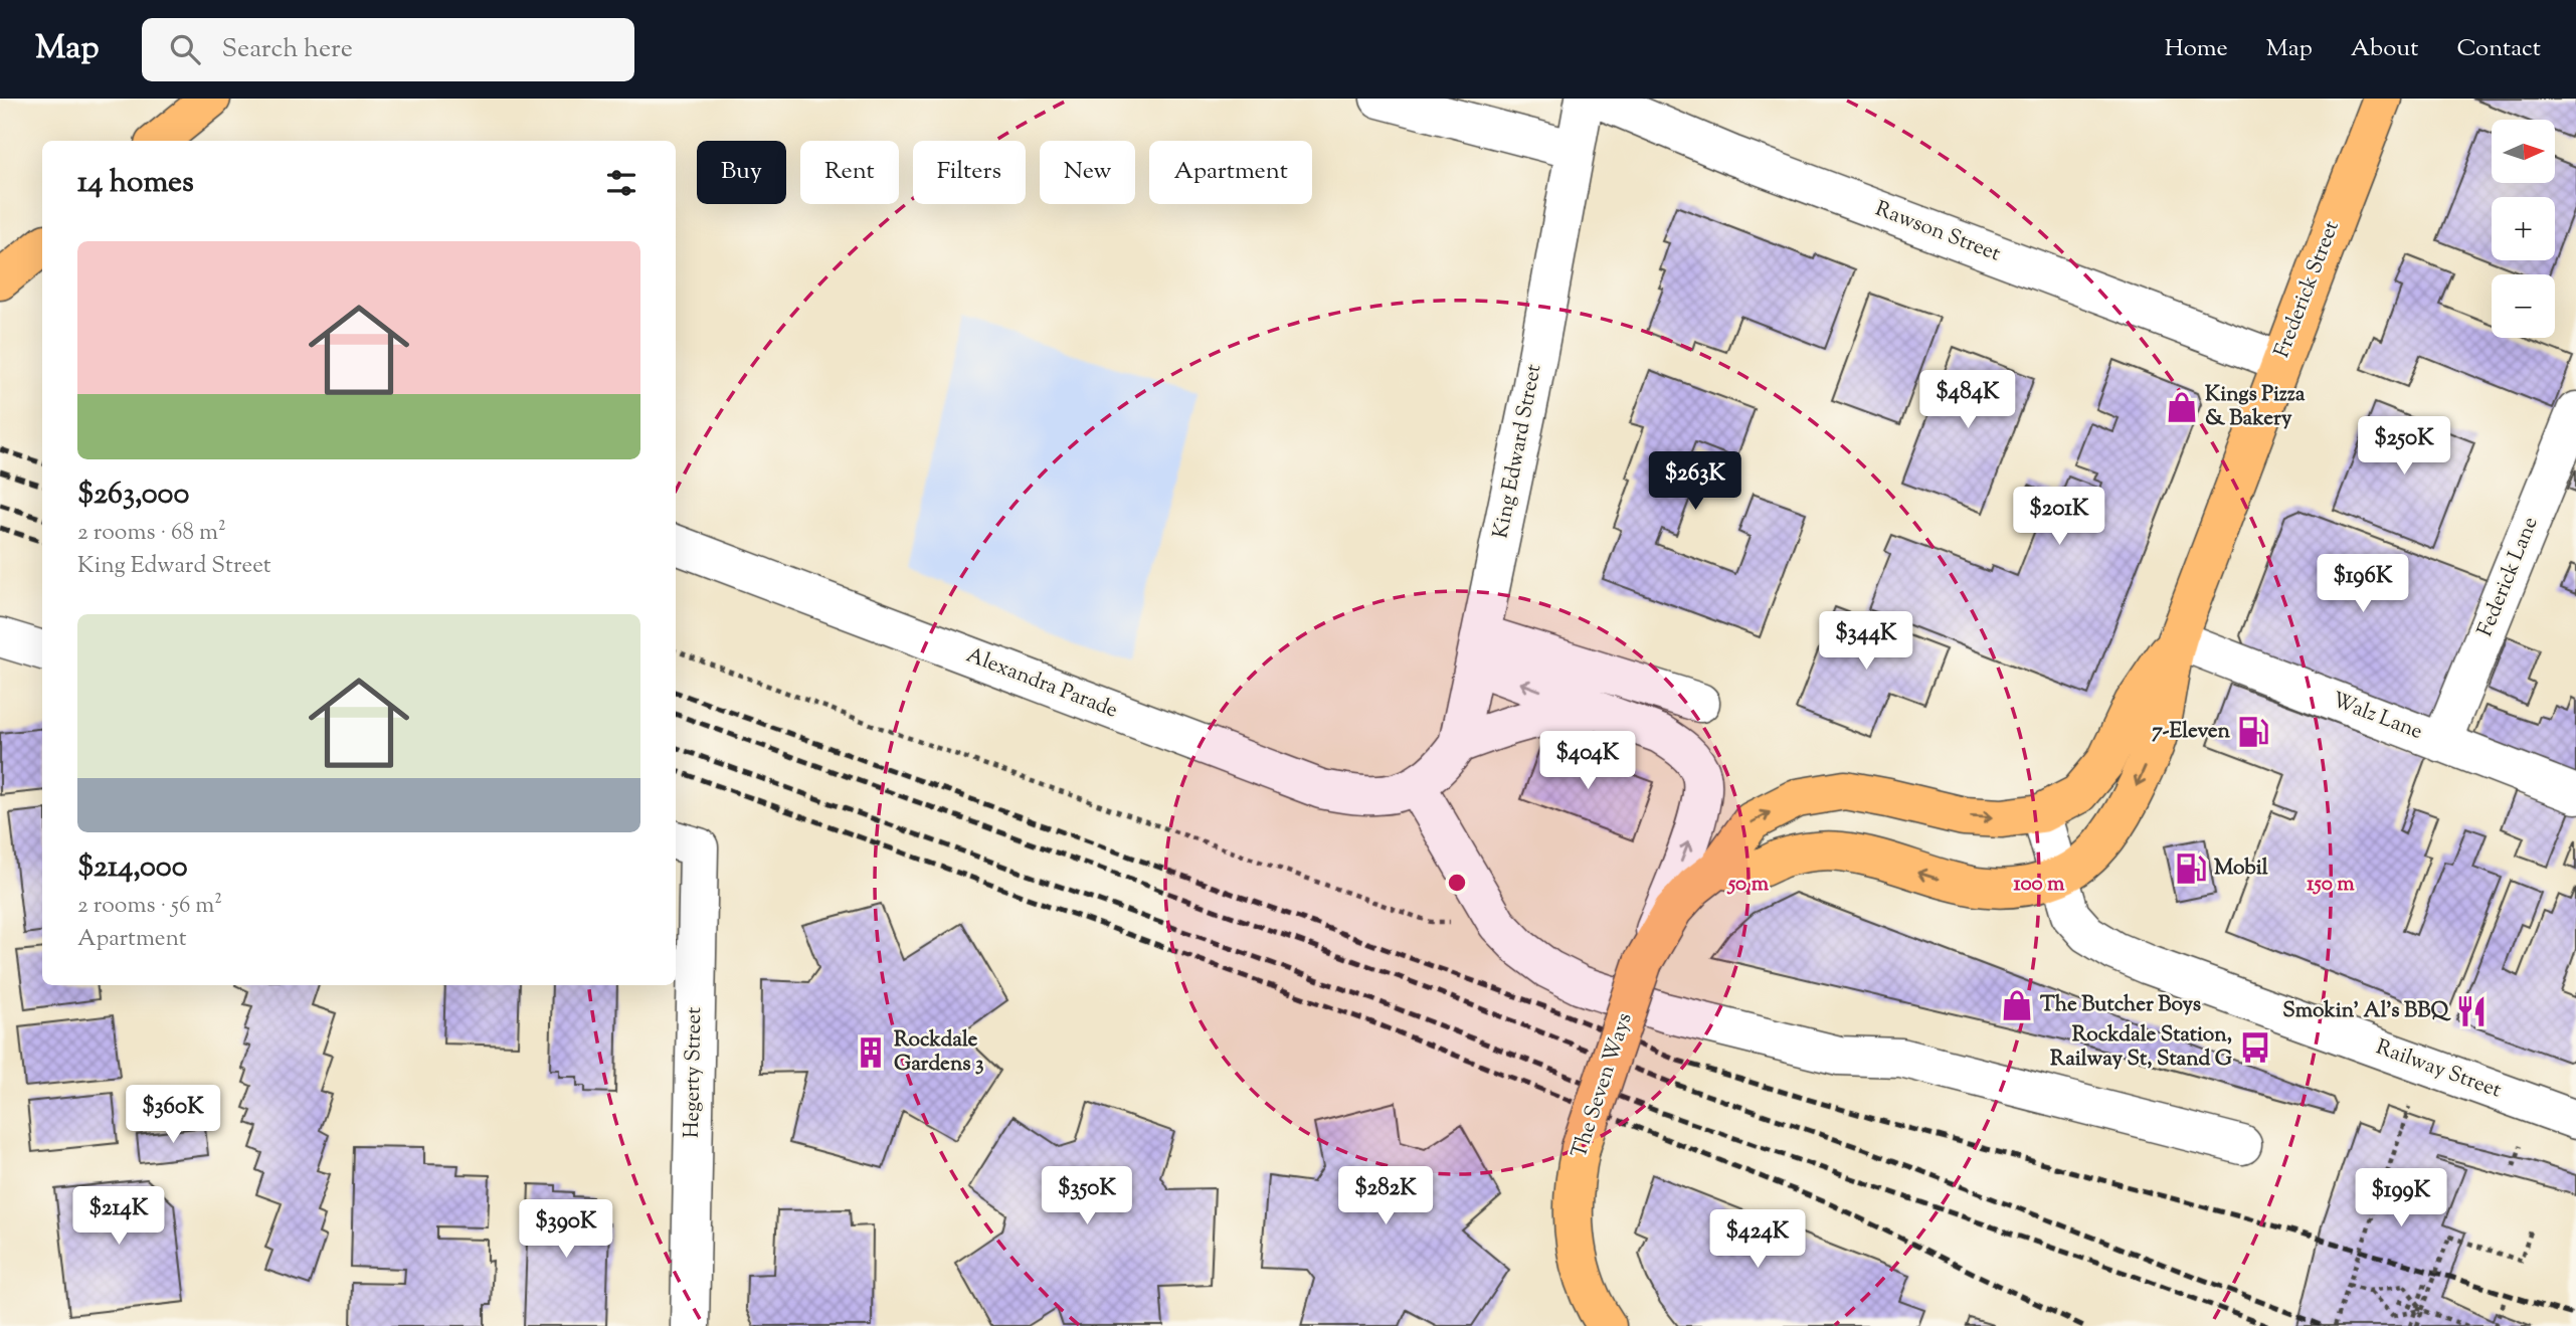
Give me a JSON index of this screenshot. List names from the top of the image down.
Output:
{
  "streets": {
    "main road": ["Frederick Street", "The Seven Ways"],
    "street": [
      "Rawson Street",
      "King Edward Street",
      "Federick Lane",
      "Alexandra Parade",
      "Walz Lane",
      "Railway Street",
      "Hegerty Street"
    ]
  },
  "crossings": [
    ["Rawson Street", "Frederick Street"],
    ["Frederick Street", "Walz Lane"],
    ["Frederick Street", "Railway Street"],
    ["Frederick Street", "The Seven Ways"],
    ["King Edward Street", "Alexandra Parade"],
    ["Federick Lane", "Walz Lane"],
    ["Railway Street", "The Seven Ways"]
  ],
  "places": {
    "shop": ["Kings Pizza & Bakery", "The Butcher Boys"],
    "fuel station": ["7-Eleven", "Mobil"],
    "restaurant": ["Smokin' Al's BBQ"],
    "bus stop": ["Rockdale Station, Railway St, Stand G"],
    "building": ["Rockdale Gardens 3"]
  },
  "north": "right",
  "page": {
    "header": "Map",
    "search": "Search here",
    "nav": [
      "Home",
      "Map",
      "About",
      "Contact"
    ],
    "map_buttons": ["+", "−"],
    "chip": [
      "Buy",
      "Rent",
      "Filters",
      "New",
      "Apartment"
    ],
    "heading": "14 homes",
    "list": [
      {
        "name": "$263,000",
        "note": "2 rooms · 68 m² · King Edward Street"
      },
      {
        "name": "$214,000",
        "note": "2 rooms · 56 m² · Apartment"
      }
    ],
    "price": [
      "$484K",
      "$250K",
      "$263K",
      "$201K",
      "$196K",
      "$344K",
      "$404K",
      "$360K",
      "$350K",
      "$282K",
      "$199K",
      "$214K",
      "$390K",
      "$424K"
    ]
  },
  "rings": ["50 m", "100 m", "150 m"]
}
